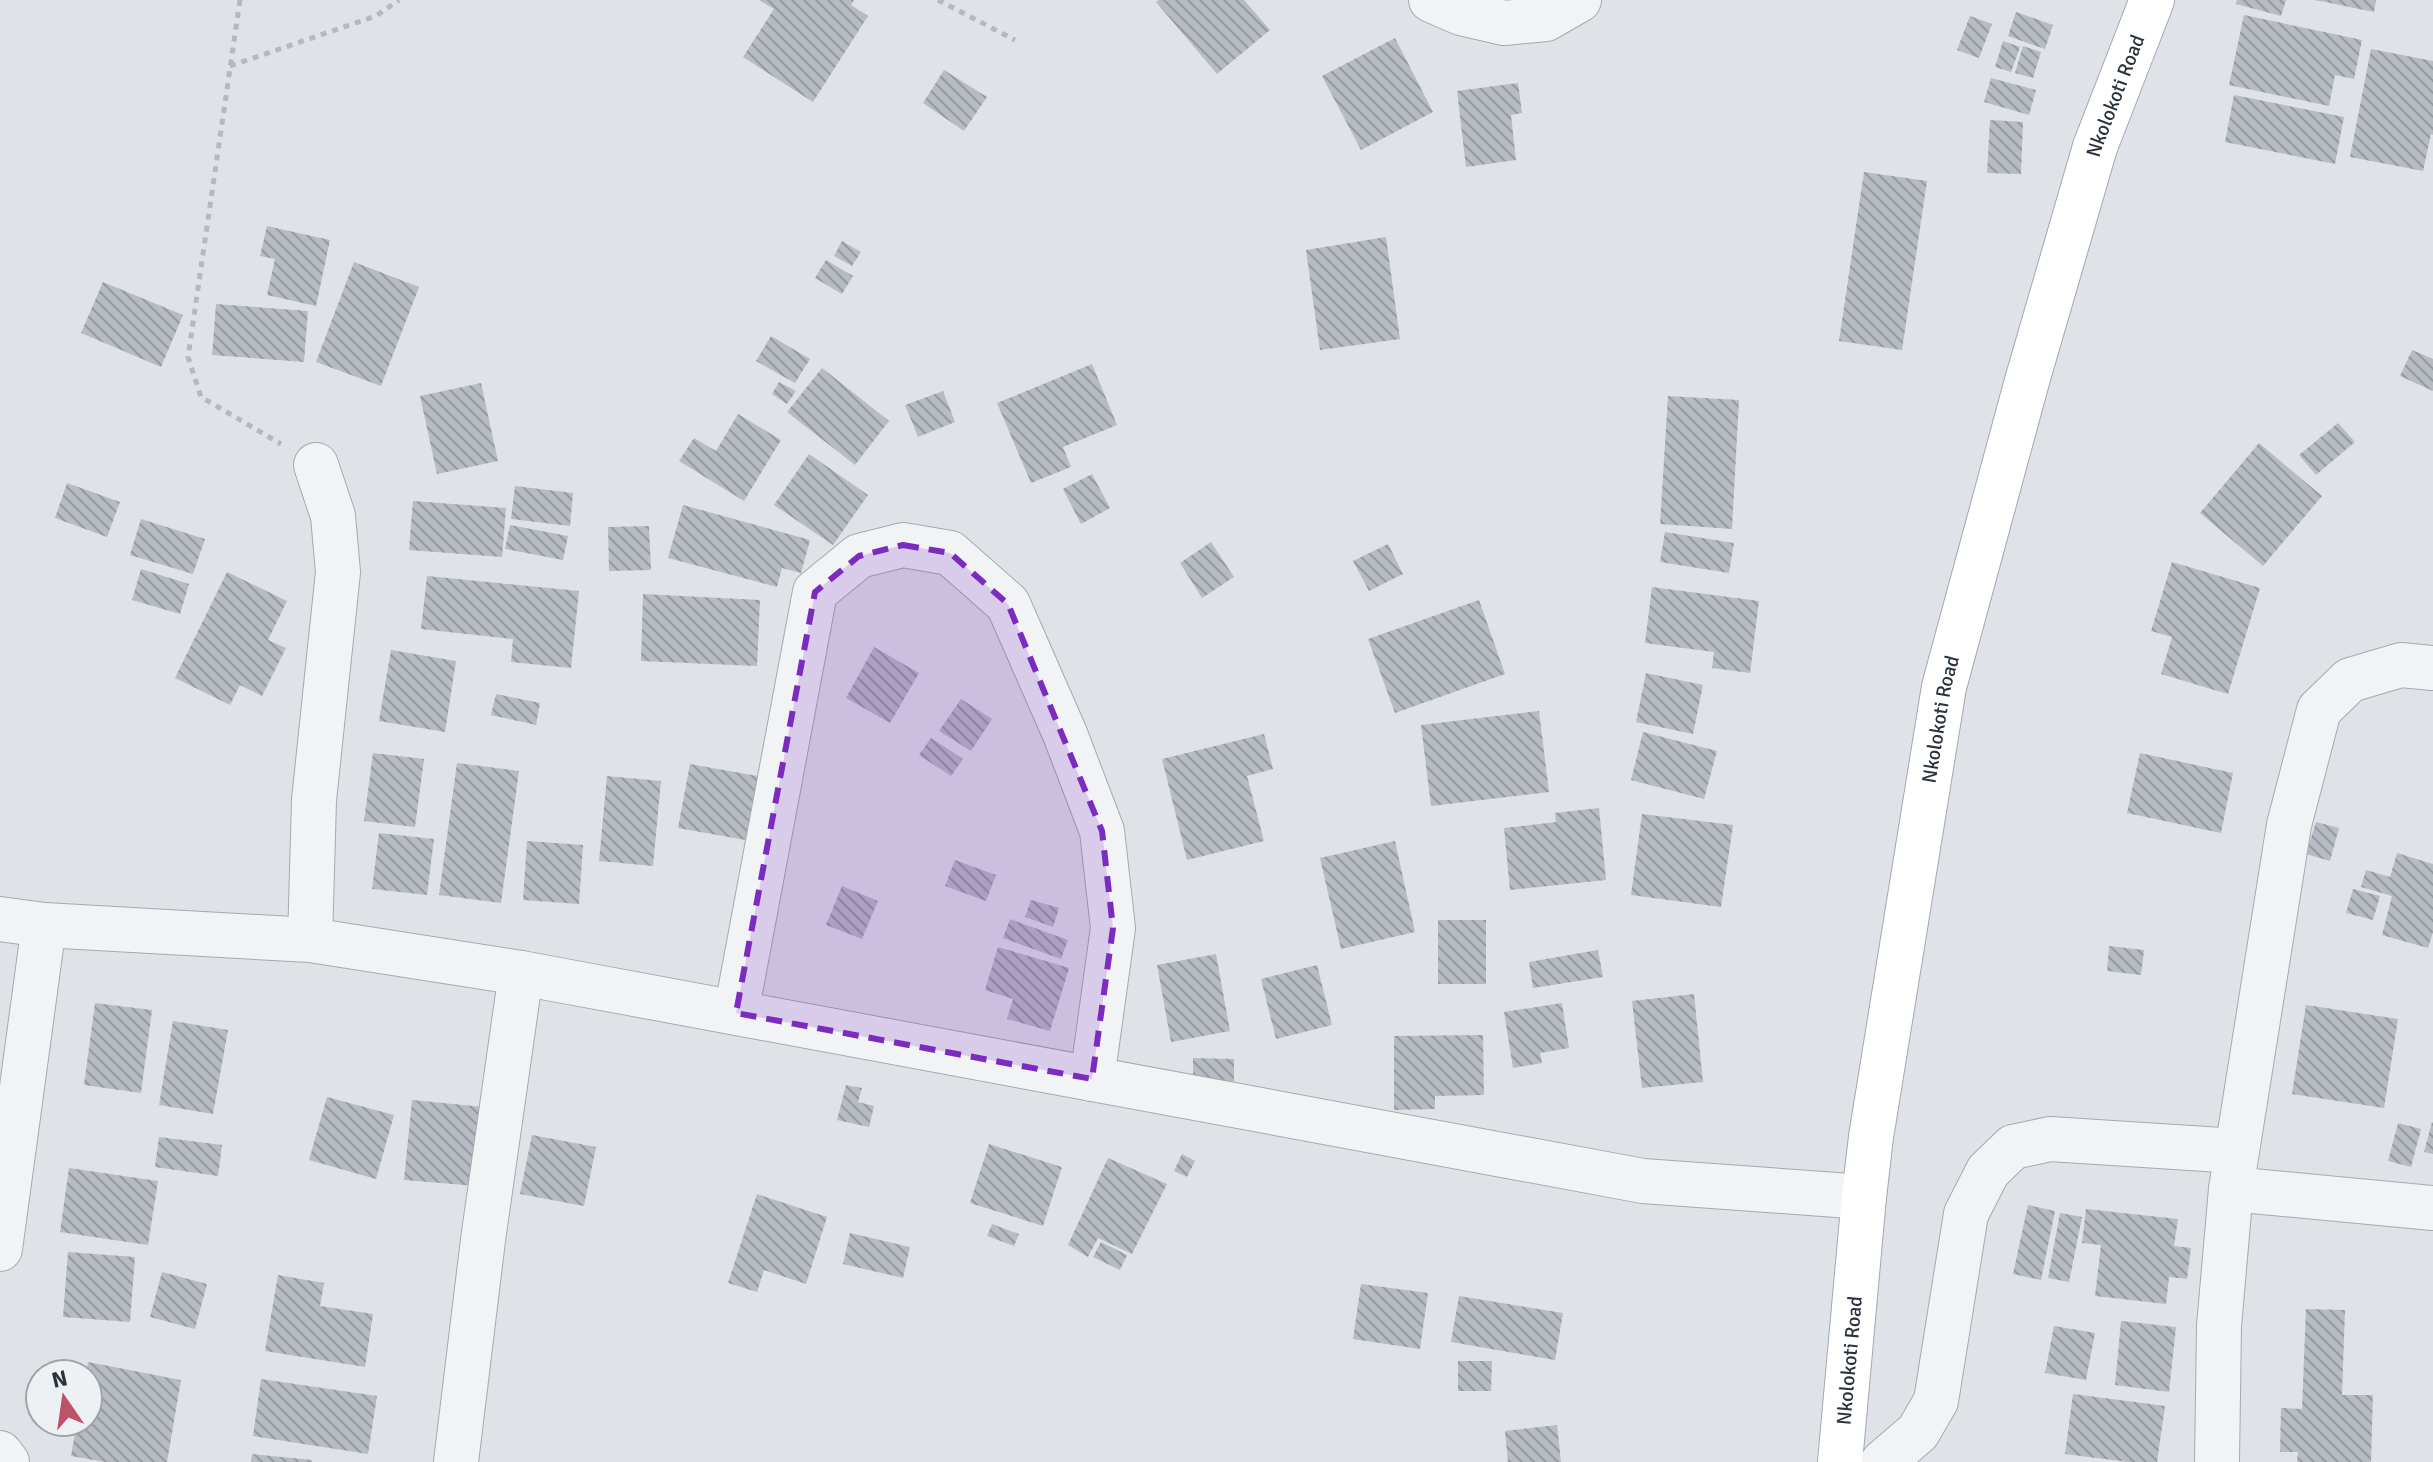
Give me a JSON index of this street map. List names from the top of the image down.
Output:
{
  "streets": {
    "main road": ["Nkolokoti Road"]
  },
  "north": "top"
}
